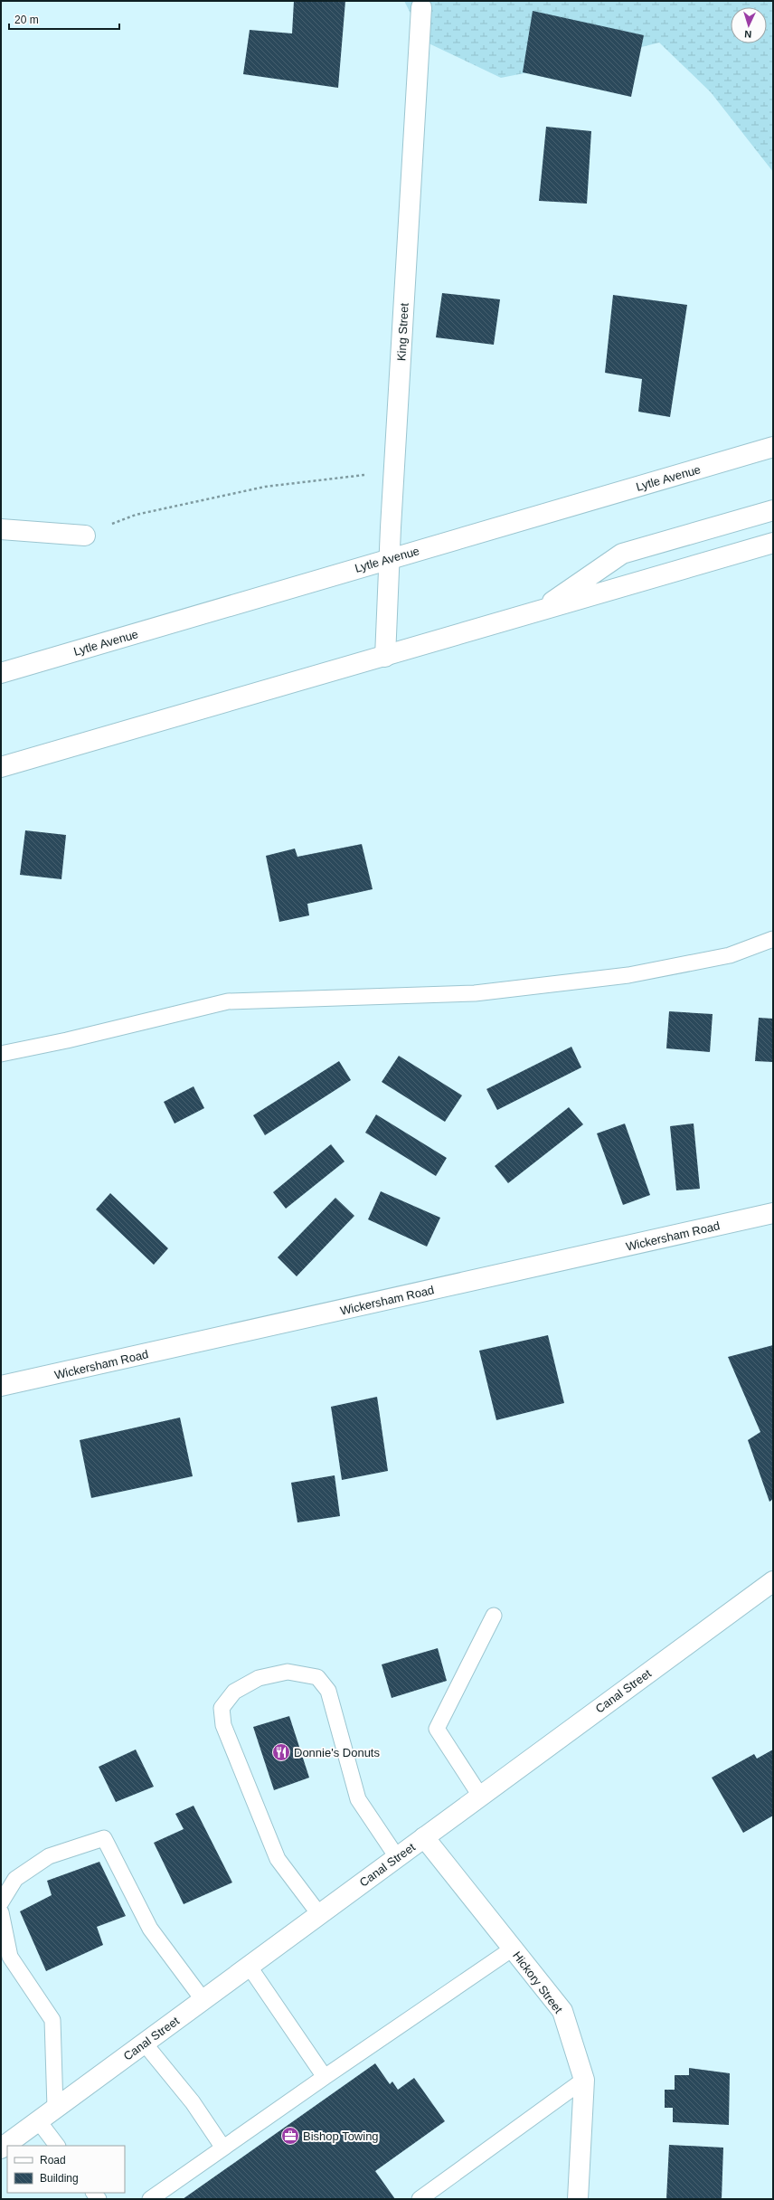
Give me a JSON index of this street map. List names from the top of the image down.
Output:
{
  "streets": {
    "main road": [
      "King Street",
      "Lytle Avenue",
      "Wickersham Road",
      "Canal Street",
      "Hickory Street"
    ]
  },
  "crossings": [
    ["King Street", "Lytle Avenue"],
    ["Canal Street", "Hickory Street"]
  ],
  "places": {
    "restaurant": ["Donnie's Donuts"],
    "office": ["Bishop Towing"]
  },
  "legend": ["Road", "Building"],
  "scale_bar": "20 m",
  "north": "bottom"
}
